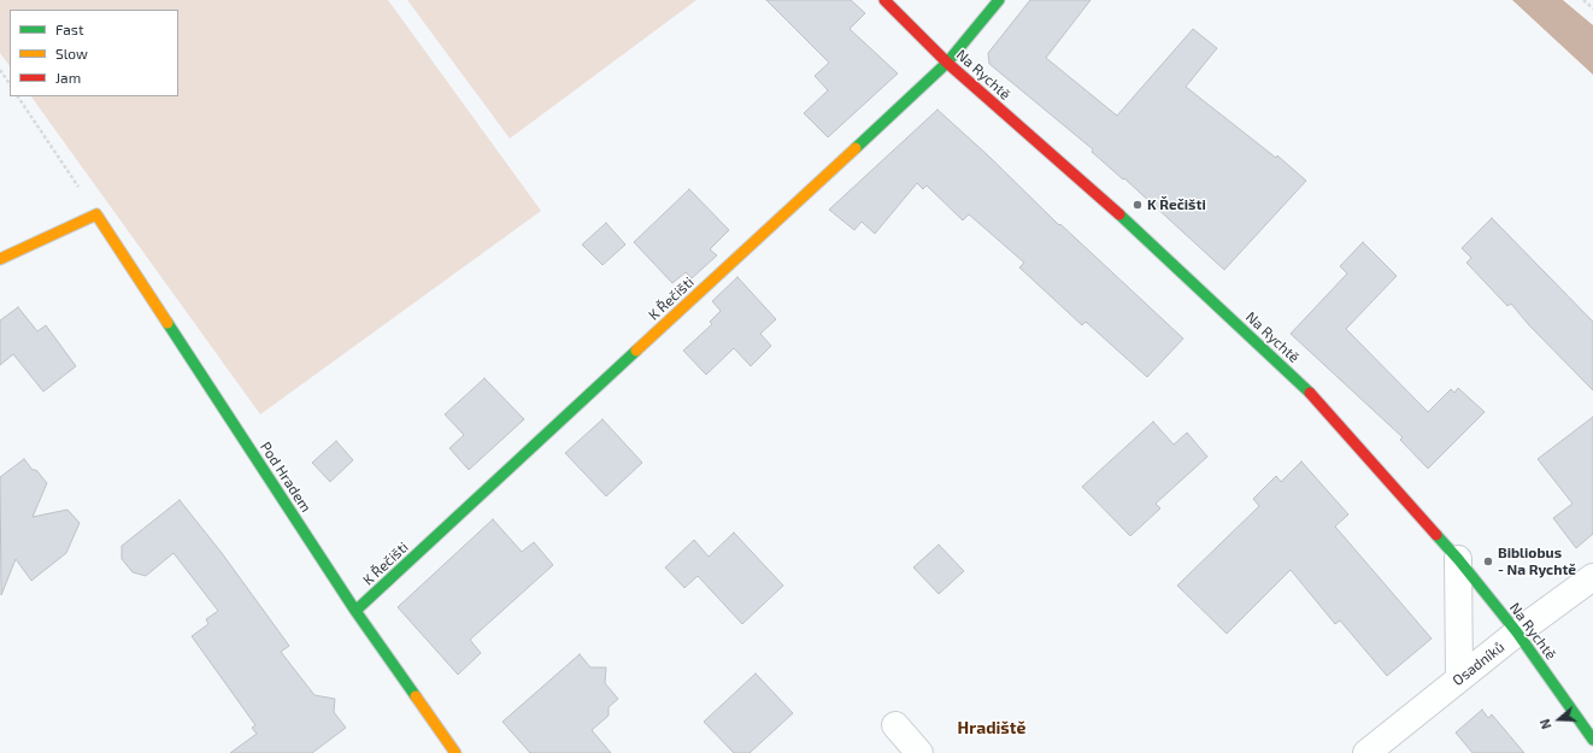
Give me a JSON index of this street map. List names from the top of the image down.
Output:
{
  "streets": {
    "street": [
      "Na Rychtě",
      "K Řečišti",
      "Pod Hradem",
      "Osadníků"
    ]
  },
  "crossings": [
    ["Na Rychtě", "K Řečišti"],
    ["Na Rychtě", "Osadníků"],
    ["K Řečišti", "Pod Hradem"]
  ],
  "districts": ["Hradiště"],
  "places": ["K Řečišti", "Bibliobus - Na Rychtě"],
  "legend": ["Fast", "Slow", "Jam"],
  "north": "left"
}
